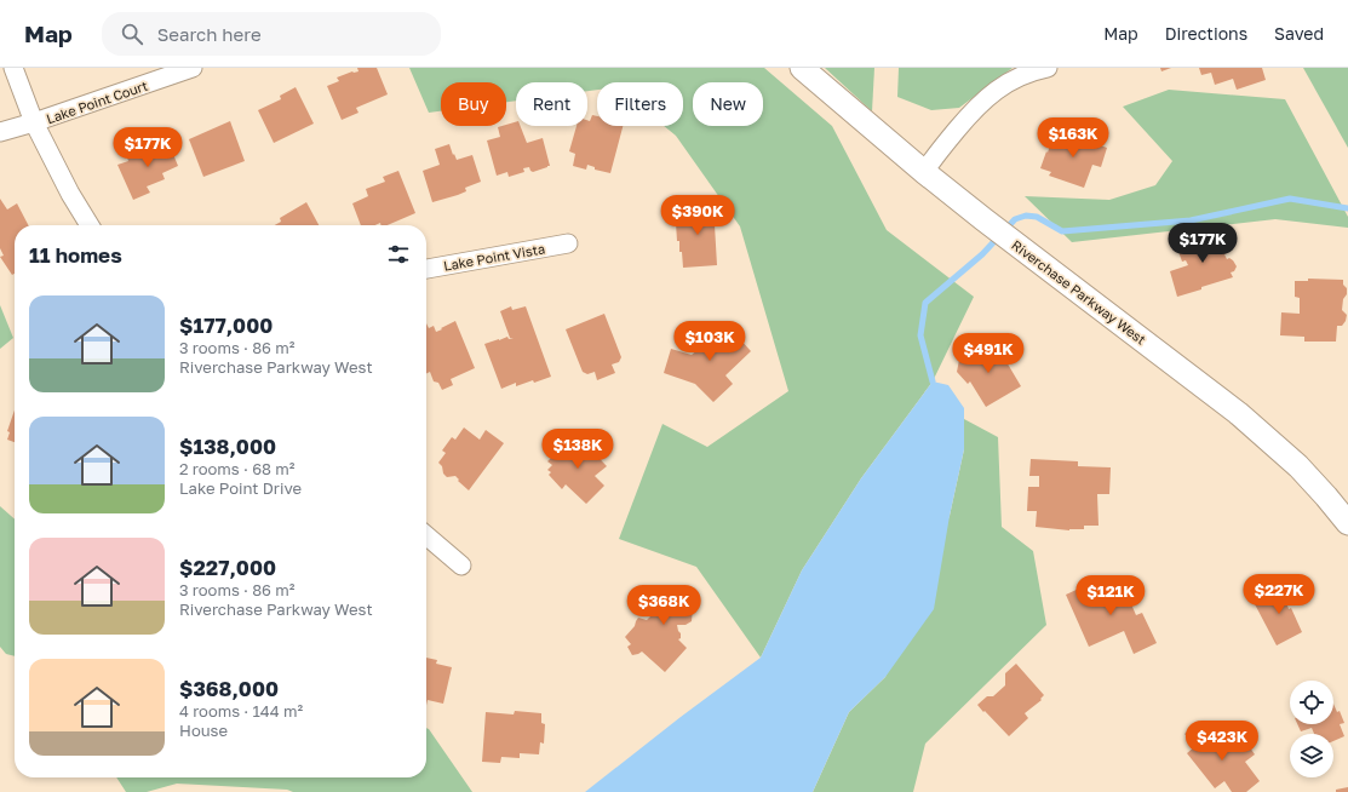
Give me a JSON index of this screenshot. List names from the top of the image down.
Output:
{
  "streets": {
    "street": ["Lake Point Court", "Lake Point Vista", "Riverchase Parkway West"]
  },
  "page": {
    "header": "Map",
    "search": "Search here",
    "nav": ["Map", "Directions", "Saved"],
    "chip": [
      "Buy",
      "Rent",
      "Filters",
      "New"
    ],
    "price": [
      "$163K",
      "$177K",
      "$390K",
      "$177K",
      "$103K",
      "$491K",
      "$138K",
      "$227K",
      "$121K",
      "$368K",
      "$423K"
    ],
    "heading": "11 homes",
    "list": [
      {
        "name": "$177,000",
        "note": "3 rooms · 86 m² · Riverchase Parkway West"
      },
      {
        "name": "$138,000",
        "note": "2 rooms · 68 m² · Lake Point Drive"
      },
      {
        "name": "$227,000",
        "note": "3 rooms · 86 m² · Riverchase Parkway West"
      },
      {
        "name": "$368,000",
        "note": "4 rooms · 144 m² · House"
      }
    ]
  }
}
